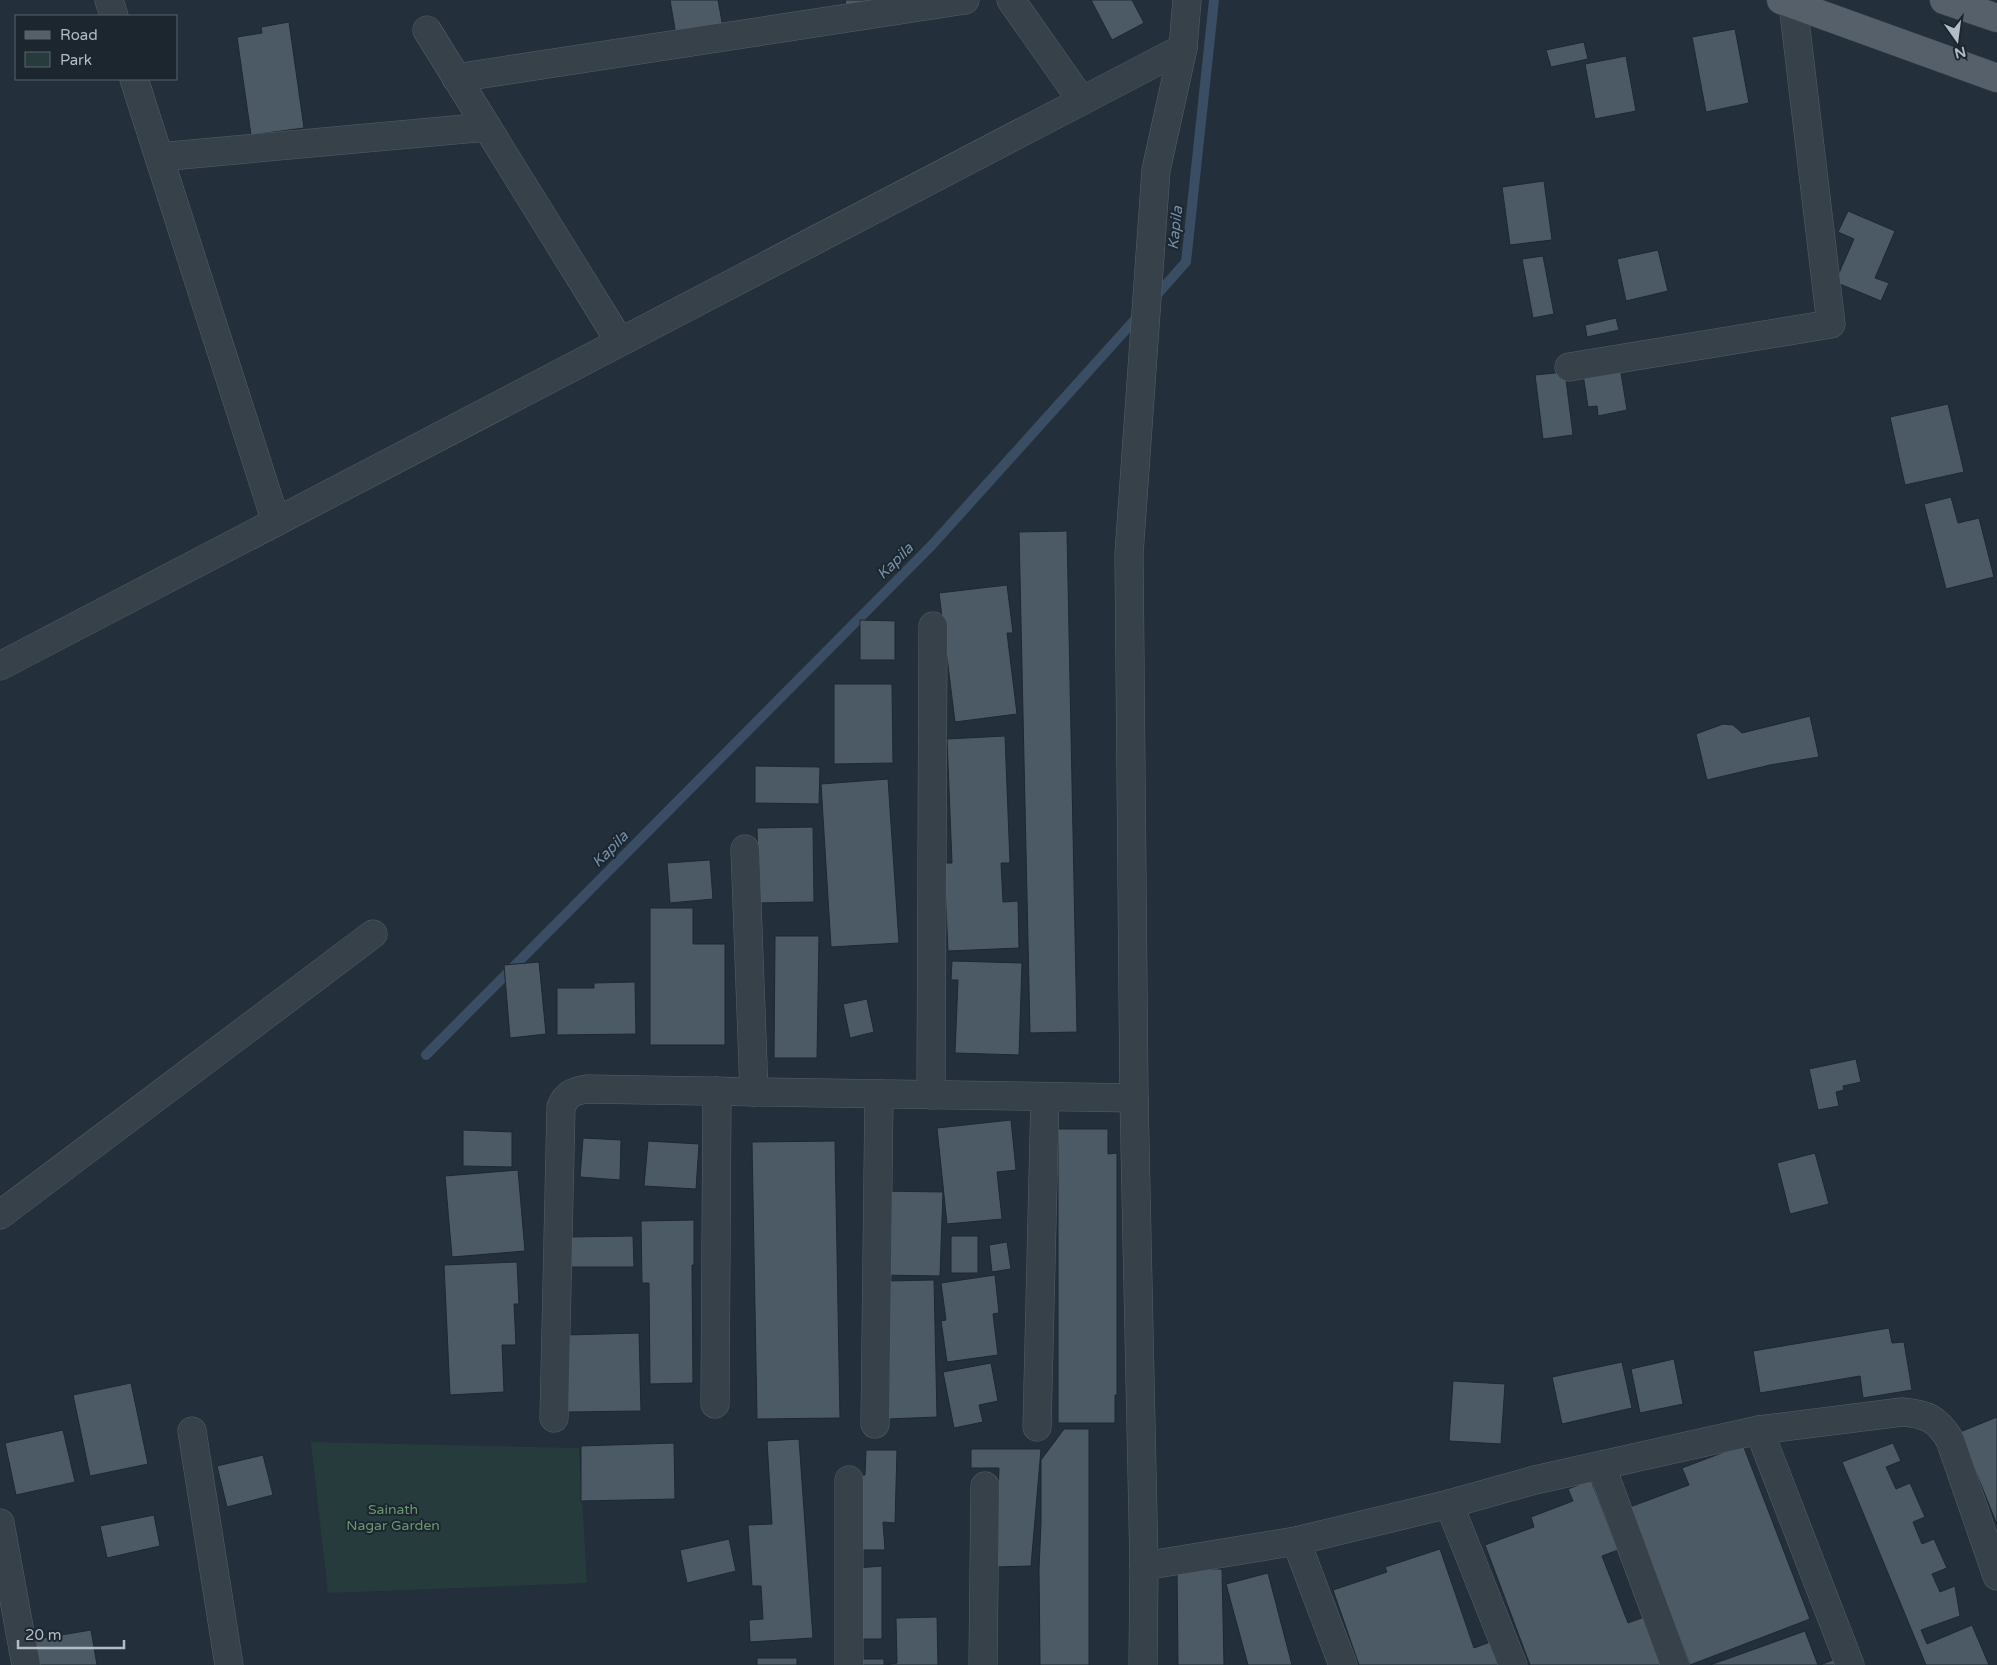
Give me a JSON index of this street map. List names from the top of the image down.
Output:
{
  "water": ["Kapila"],
  "parks": ["Sainath Nagar Garden"],
  "legend": ["Road", "Park"],
  "scale_bar": "20 m",
  "north": "bottom"
}
